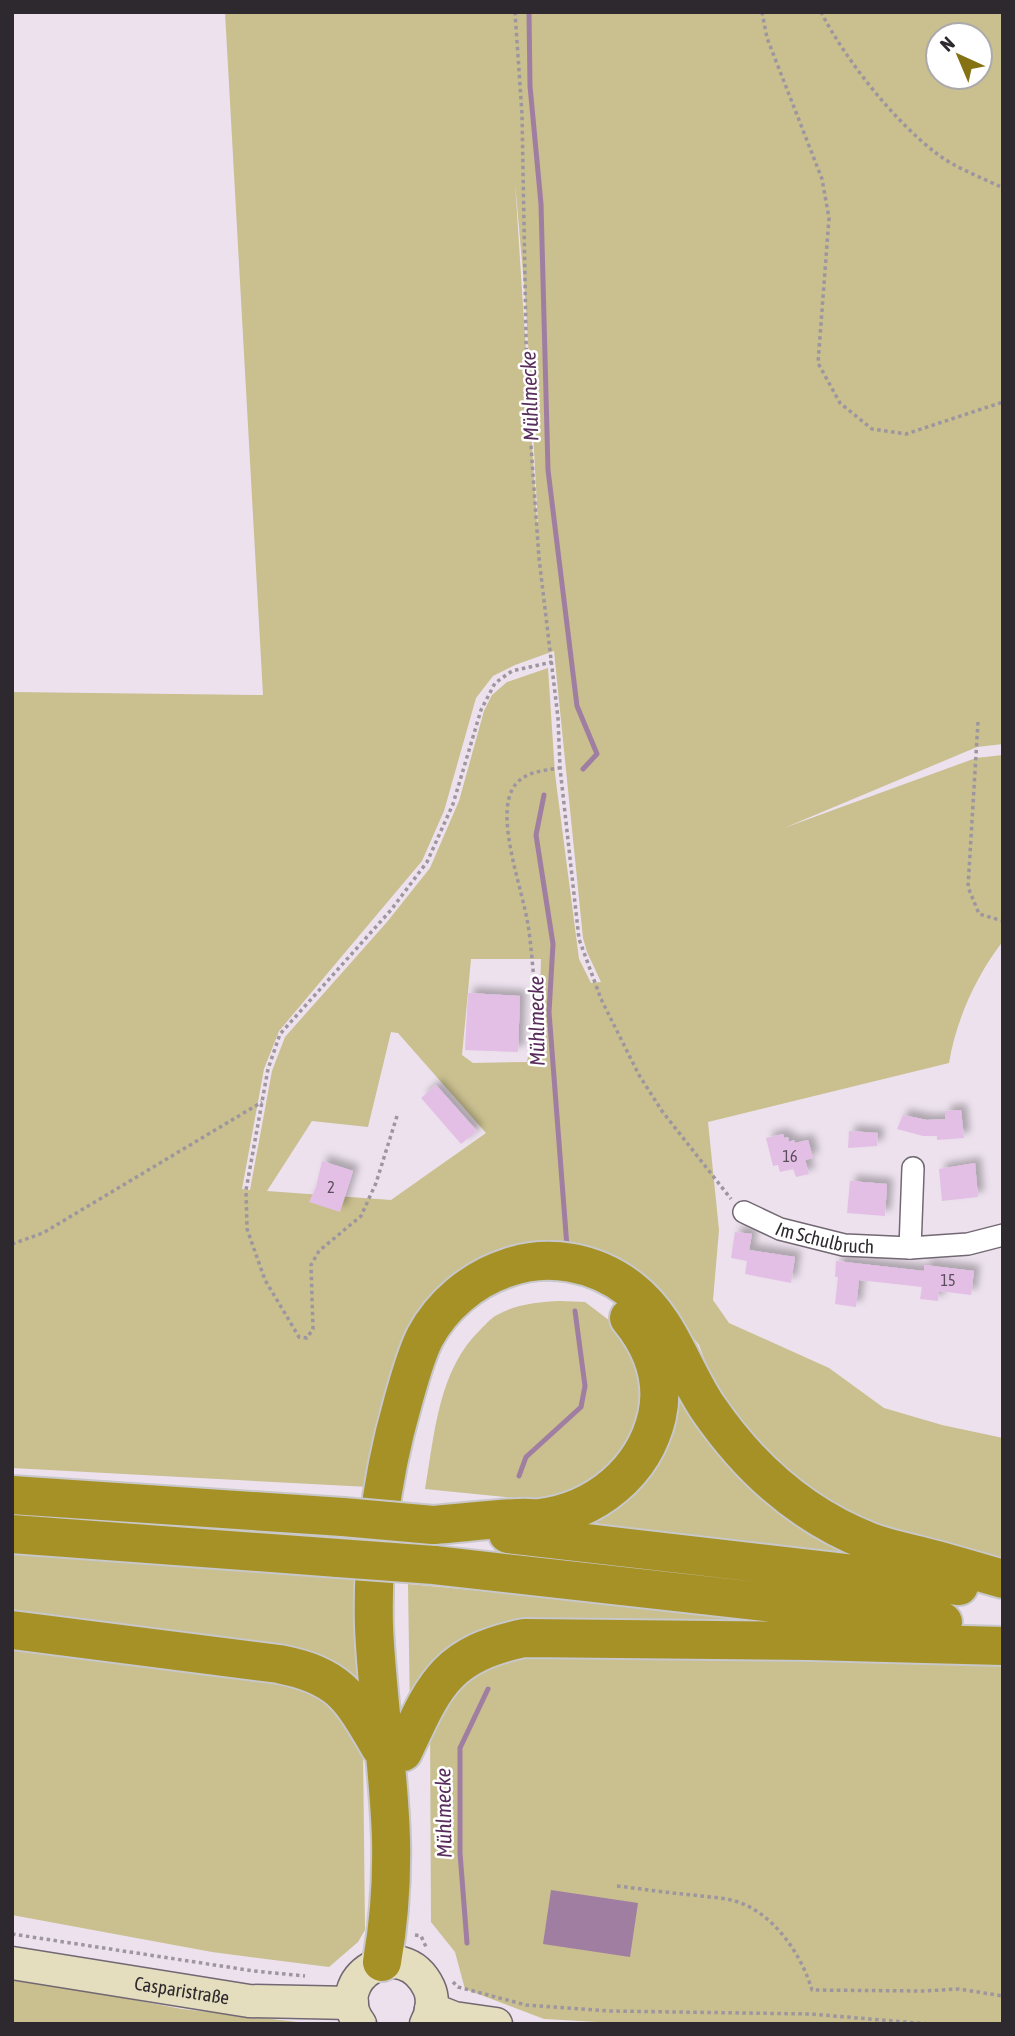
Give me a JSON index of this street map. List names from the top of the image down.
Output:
{
  "streets": {
    "main road": ["Casparistraße"],
    "street": ["Im Schulbruch"]
  },
  "water": ["Mühlmecke"],
  "house_numbers": ["16", "2", "15"],
  "north": "top left"
}
